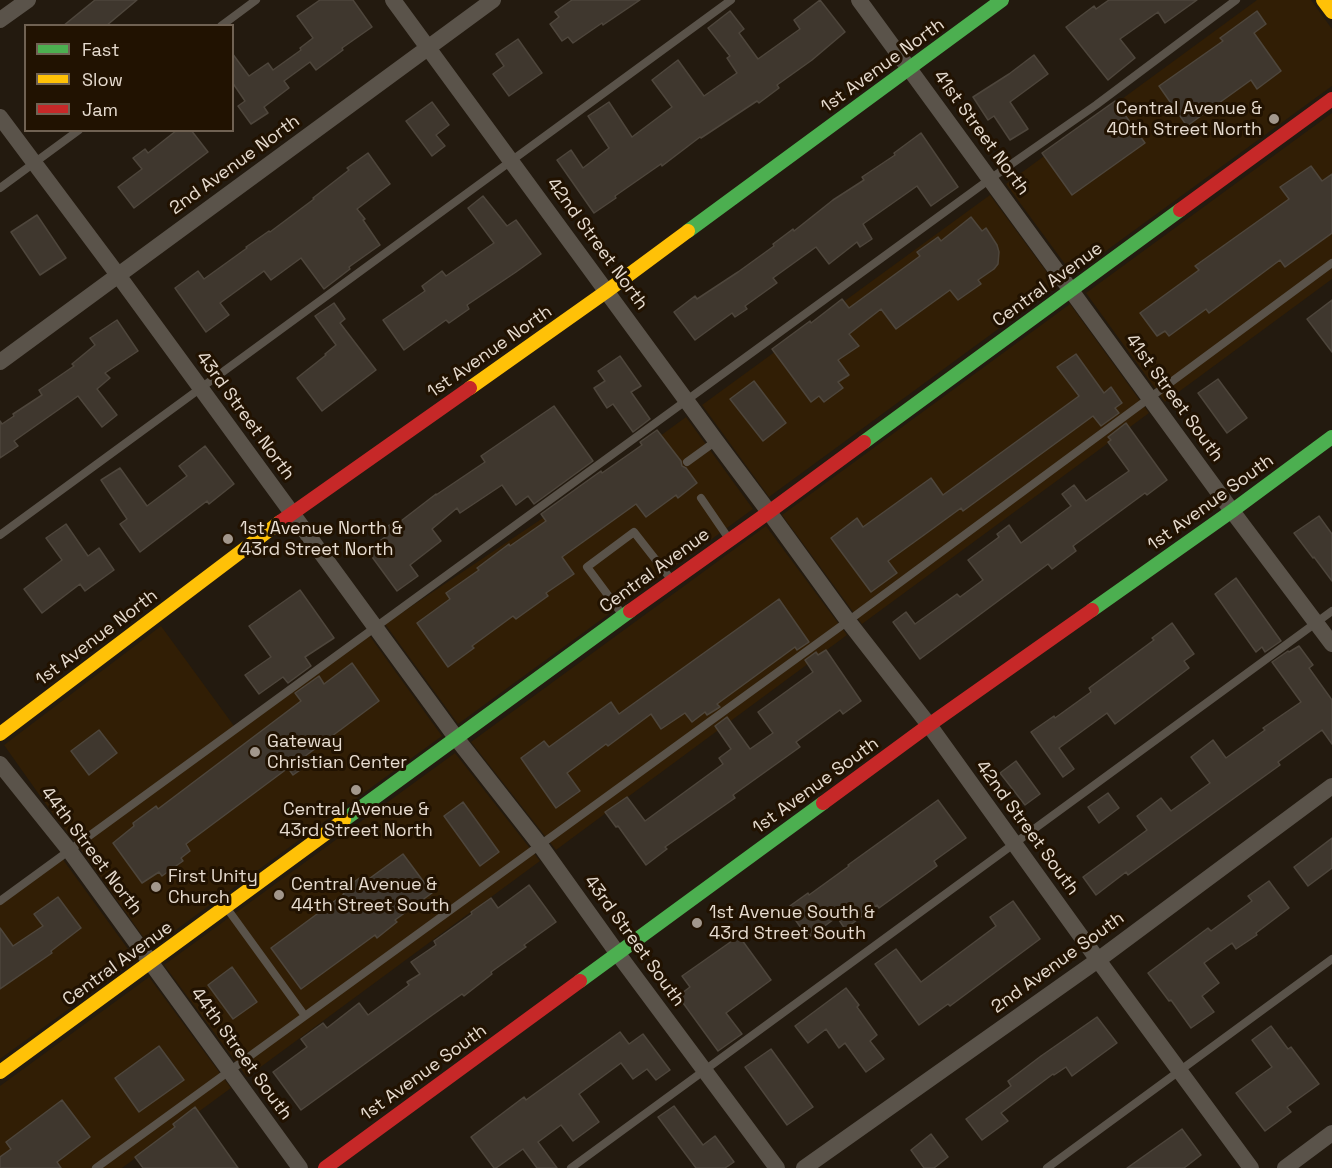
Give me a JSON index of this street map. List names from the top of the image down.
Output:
{
  "streets": {
    "main road": ["1st Avenue North", "Central Avenue", "1st Avenue South"],
    "street": [
      "41st Street North",
      "2nd Avenue North",
      "42nd Street North",
      "41st Street South",
      "43rd Street North",
      "42nd Street South",
      "44th Street North",
      "43rd Street South",
      "2nd Avenue South",
      "44th Street South"
    ]
  },
  "crossings": [
    ["1st Avenue North", "41st Street North"],
    ["1st Avenue North", "42nd Street North"],
    ["1st Avenue North", "43rd Street North"],
    ["41st Street North", "Central Avenue"],
    ["41st Street North", "41st Street South"],
    ["2nd Avenue North", "42nd Street North"],
    ["2nd Avenue North", "43rd Street North"],
    ["42nd Street North", "Central Avenue"],
    ["42nd Street North", "42nd Street South"],
    ["Central Avenue", "41st Street South"],
    ["Central Avenue", "43rd Street North"],
    ["Central Avenue", "42nd Street South"],
    ["Central Avenue", "44th Street North"],
    ["Central Avenue", "43rd Street South"],
    ["Central Avenue", "44th Street South"],
    ["41st Street South", "1st Avenue South"],
    ["43rd Street North", "43rd Street South"],
    ["1st Avenue South", "42nd Street South"],
    ["1st Avenue South", "43rd Street South"],
    ["42nd Street South", "2nd Avenue South"],
    ["44th Street North", "44th Street South"]
  ],
  "places": [
    "Central Avenue & 40th Street North",
    "1st Avenue North & 43rd Street North",
    "Gateway Christian Center",
    "Central Avenue & 43rd Street North",
    "First Unity Church",
    "Central Avenue & 44th Street South",
    "1st Avenue South & 43rd Street South"
  ],
  "legend": ["Fast", "Slow", "Jam"]
}
